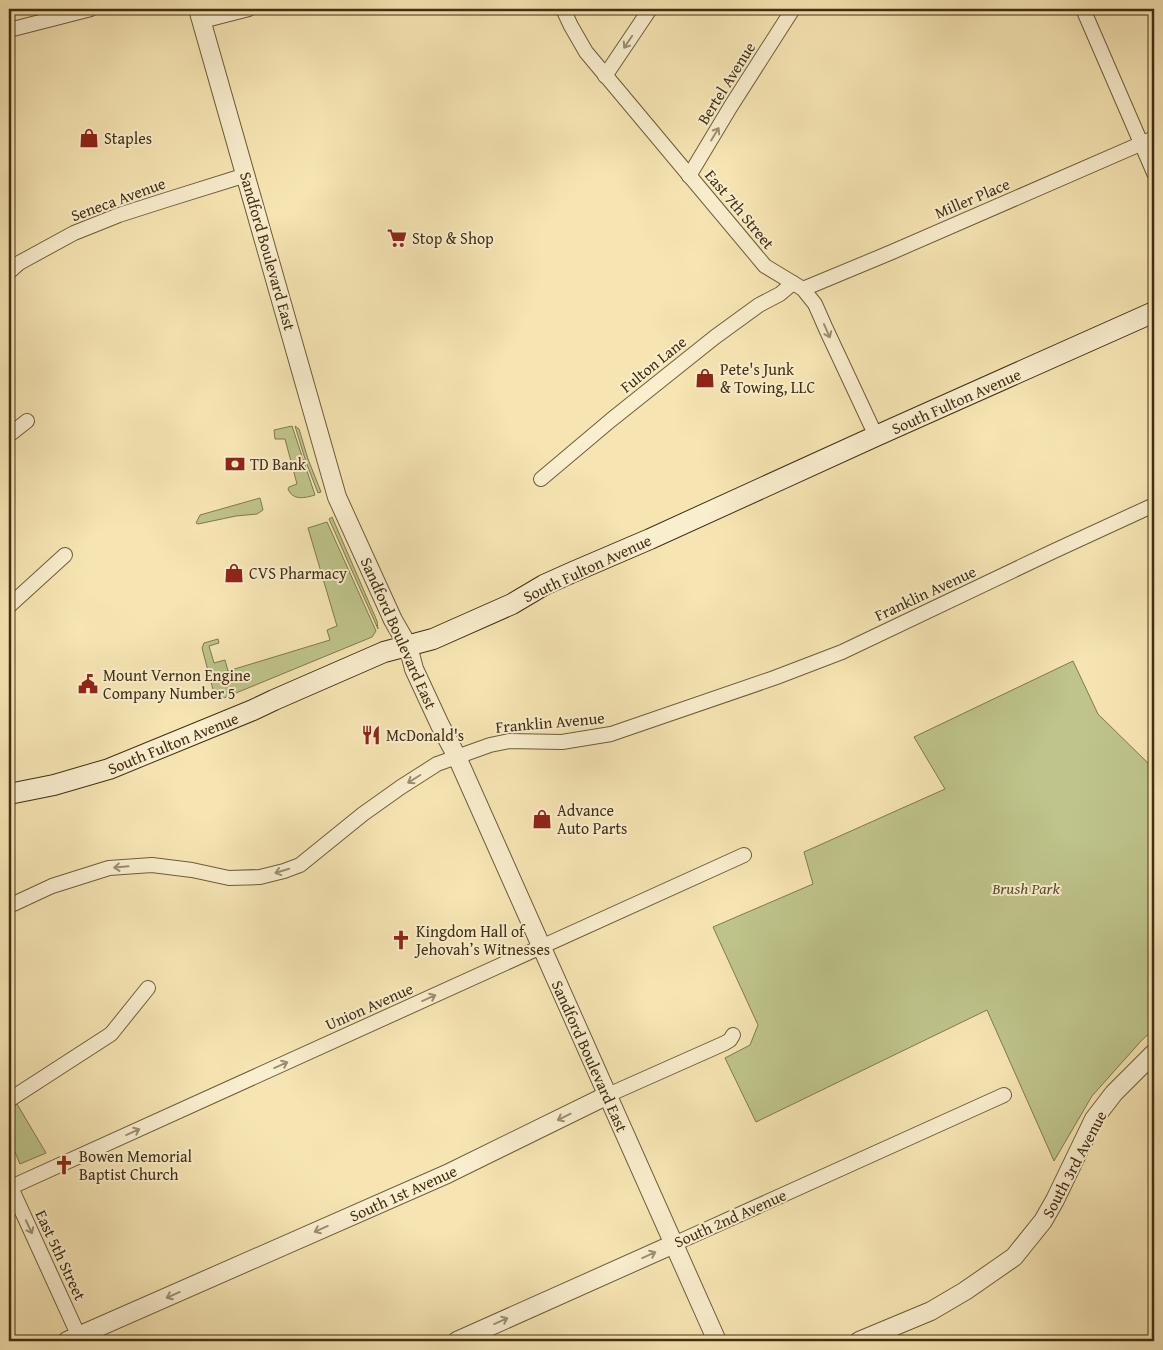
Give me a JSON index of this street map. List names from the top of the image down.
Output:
{
  "streets": {
    "main road": ["South Fulton Avenue"],
    "street": [
      "Bertel Avenue",
      "Miller Place",
      "Seneca Avenue",
      "East 7th Street",
      "Sandford Boulevard East",
      "Fulton Lane",
      "Franklin Avenue",
      "Union Avenue",
      "South 3rd Avenue",
      "South 1st Avenue",
      "South 2nd Avenue",
      "East 5th Street"
    ]
  },
  "crossings": [
    ["Bertel Avenue", "East 7th Street"],
    ["Miller Place", "East 7th Street"],
    ["Miller Place", "Fulton Lane"],
    ["Seneca Avenue", "Sandford Boulevard East"],
    ["East 7th Street", "Fulton Lane"],
    ["East 7th Street", "South Fulton Avenue"],
    ["Sandford Boulevard East", "South Fulton Avenue"],
    ["Sandford Boulevard East", "Franklin Avenue"],
    ["Sandford Boulevard East", "Union Avenue"],
    ["Sandford Boulevard East", "South 1st Avenue"],
    ["Sandford Boulevard East", "South 2nd Avenue"],
    ["Union Avenue", "East 5th Street"],
    ["South 1st Avenue", "East 5th Street"]
  ],
  "one_way": [
    "Franklin Avenue",
    "South 1st Avenue",
    "South 2nd Avenue",
    "East 5th Street"
  ],
  "parks": ["Brush Park"],
  "places": {
    "shop": [
      "Staples",
      "Pete's Junk & Towing, LLC",
      "CVS Pharmacy",
      "Advance Auto Parts"
    ],
    "supermarket": ["Stop & Shop"],
    "bank": ["TD Bank"],
    "public building": ["Mount Vernon Engine Company Number 5"],
    "restaurant": ["McDonald's"],
    "church": ["Kingdom Hall of Jehovah’s Witnesses", "Bowen Memorial Baptist Church"]
  }
}
